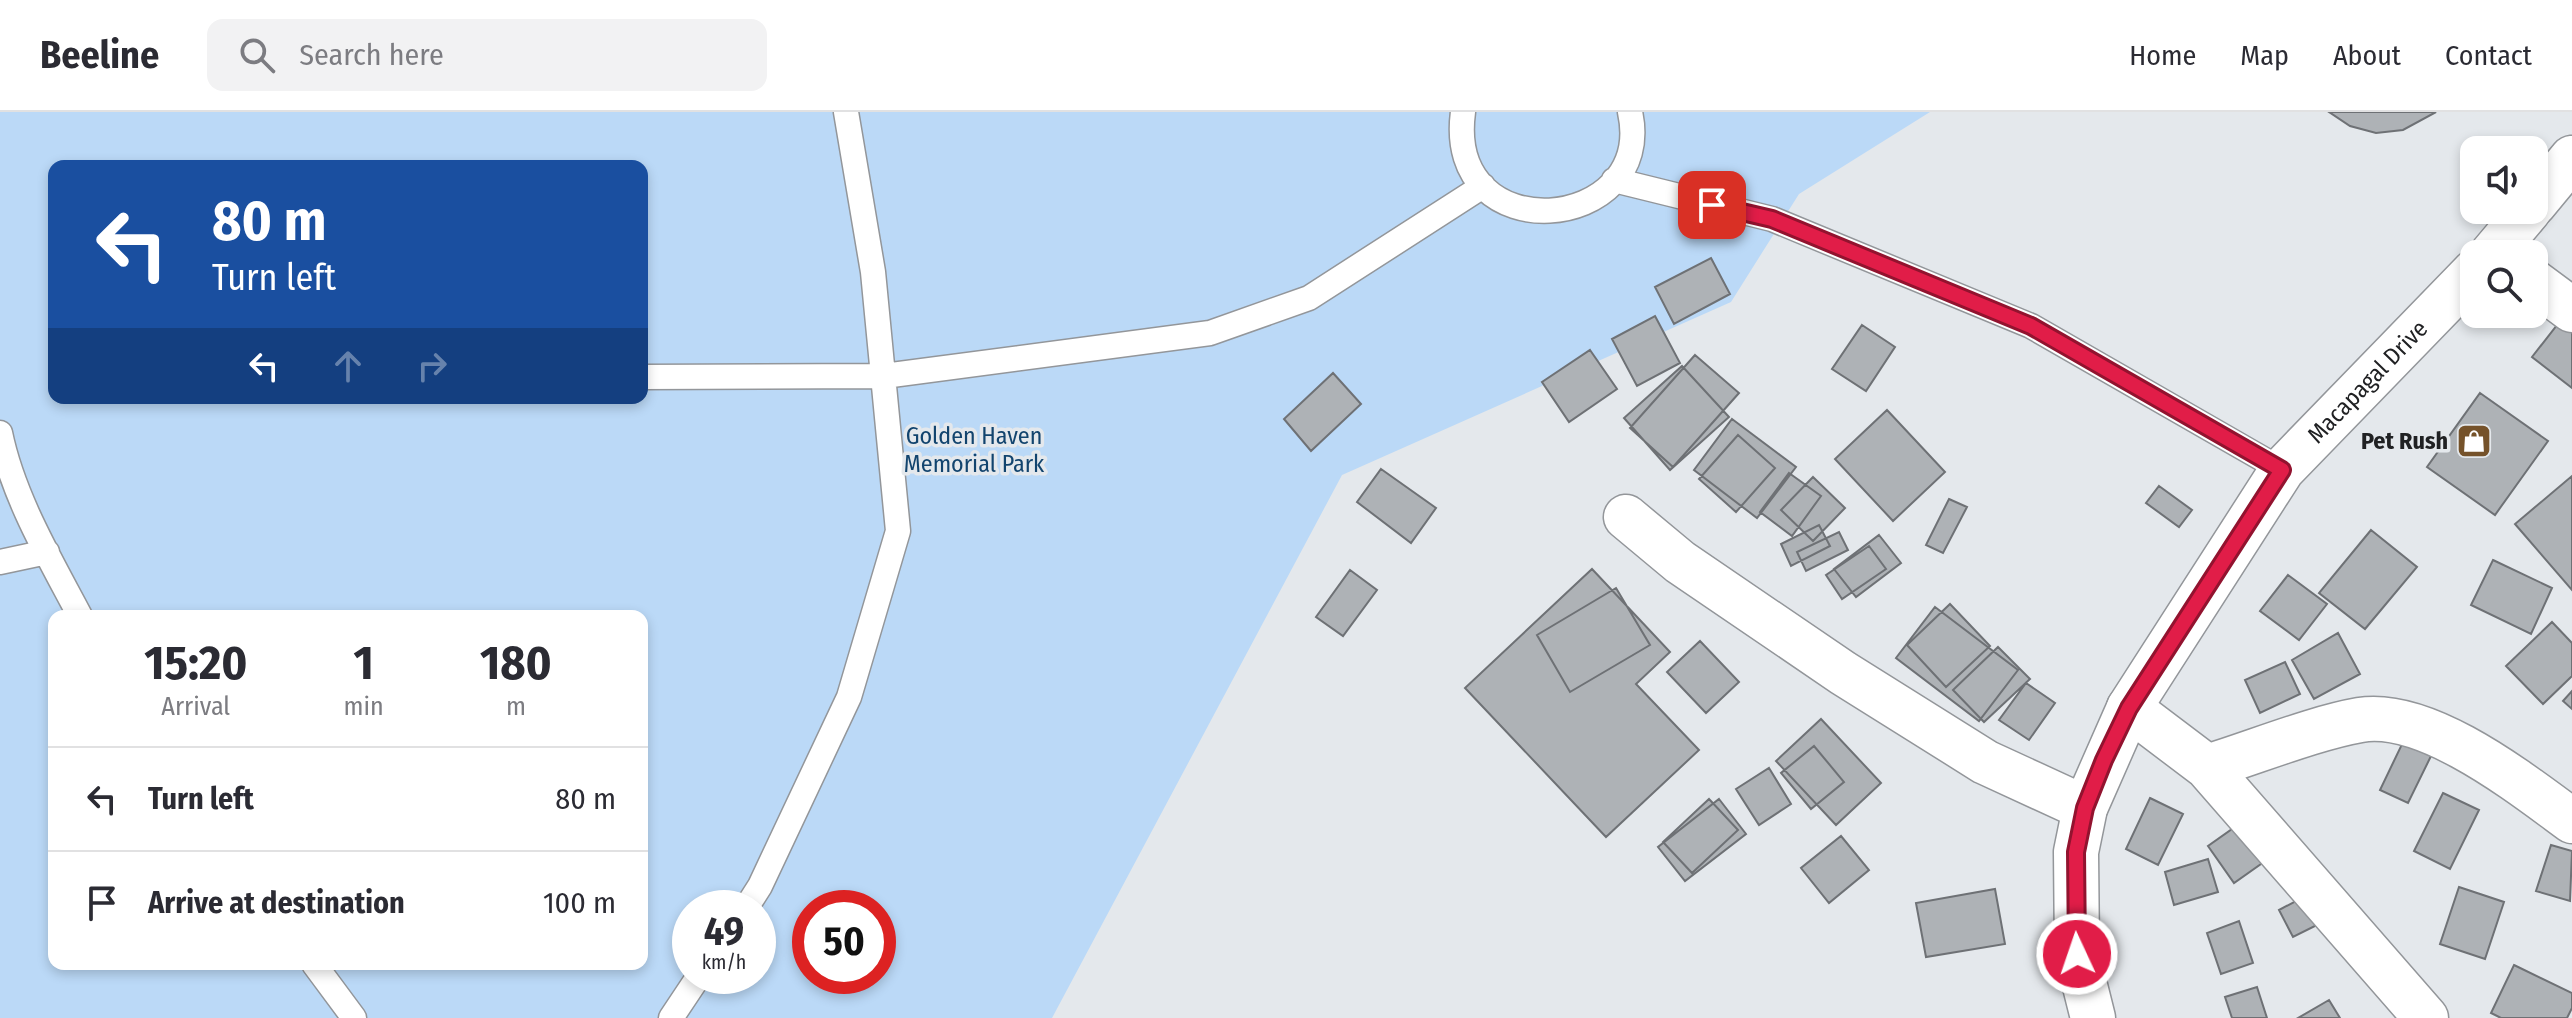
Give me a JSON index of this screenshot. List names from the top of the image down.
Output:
{
  "streets": {
    "street": ["Macapagal Drive"]
  },
  "parks": ["Golden Haven Memorial Park"],
  "places": {
    "shop": ["Pet Rush"]
  },
  "page": {
    "header": "Beeline",
    "search": "Search here",
    "nav": [
      "Home",
      "Map",
      "About",
      "Contact"
    ],
    "turn": ["80 m", "Turn left"],
    "eta": [
      "15:20",
      "Arrival",
      "1",
      "min",
      "180",
      "m"
    ],
    "list": [
      {
        "name": "Turn left",
        "value": "80 m"
      },
      {
        "name": "Arrive at destination",
        "value": "100 m"
      }
    ],
    "speed": "49 km/h",
    "limit": "50"
  }
}
